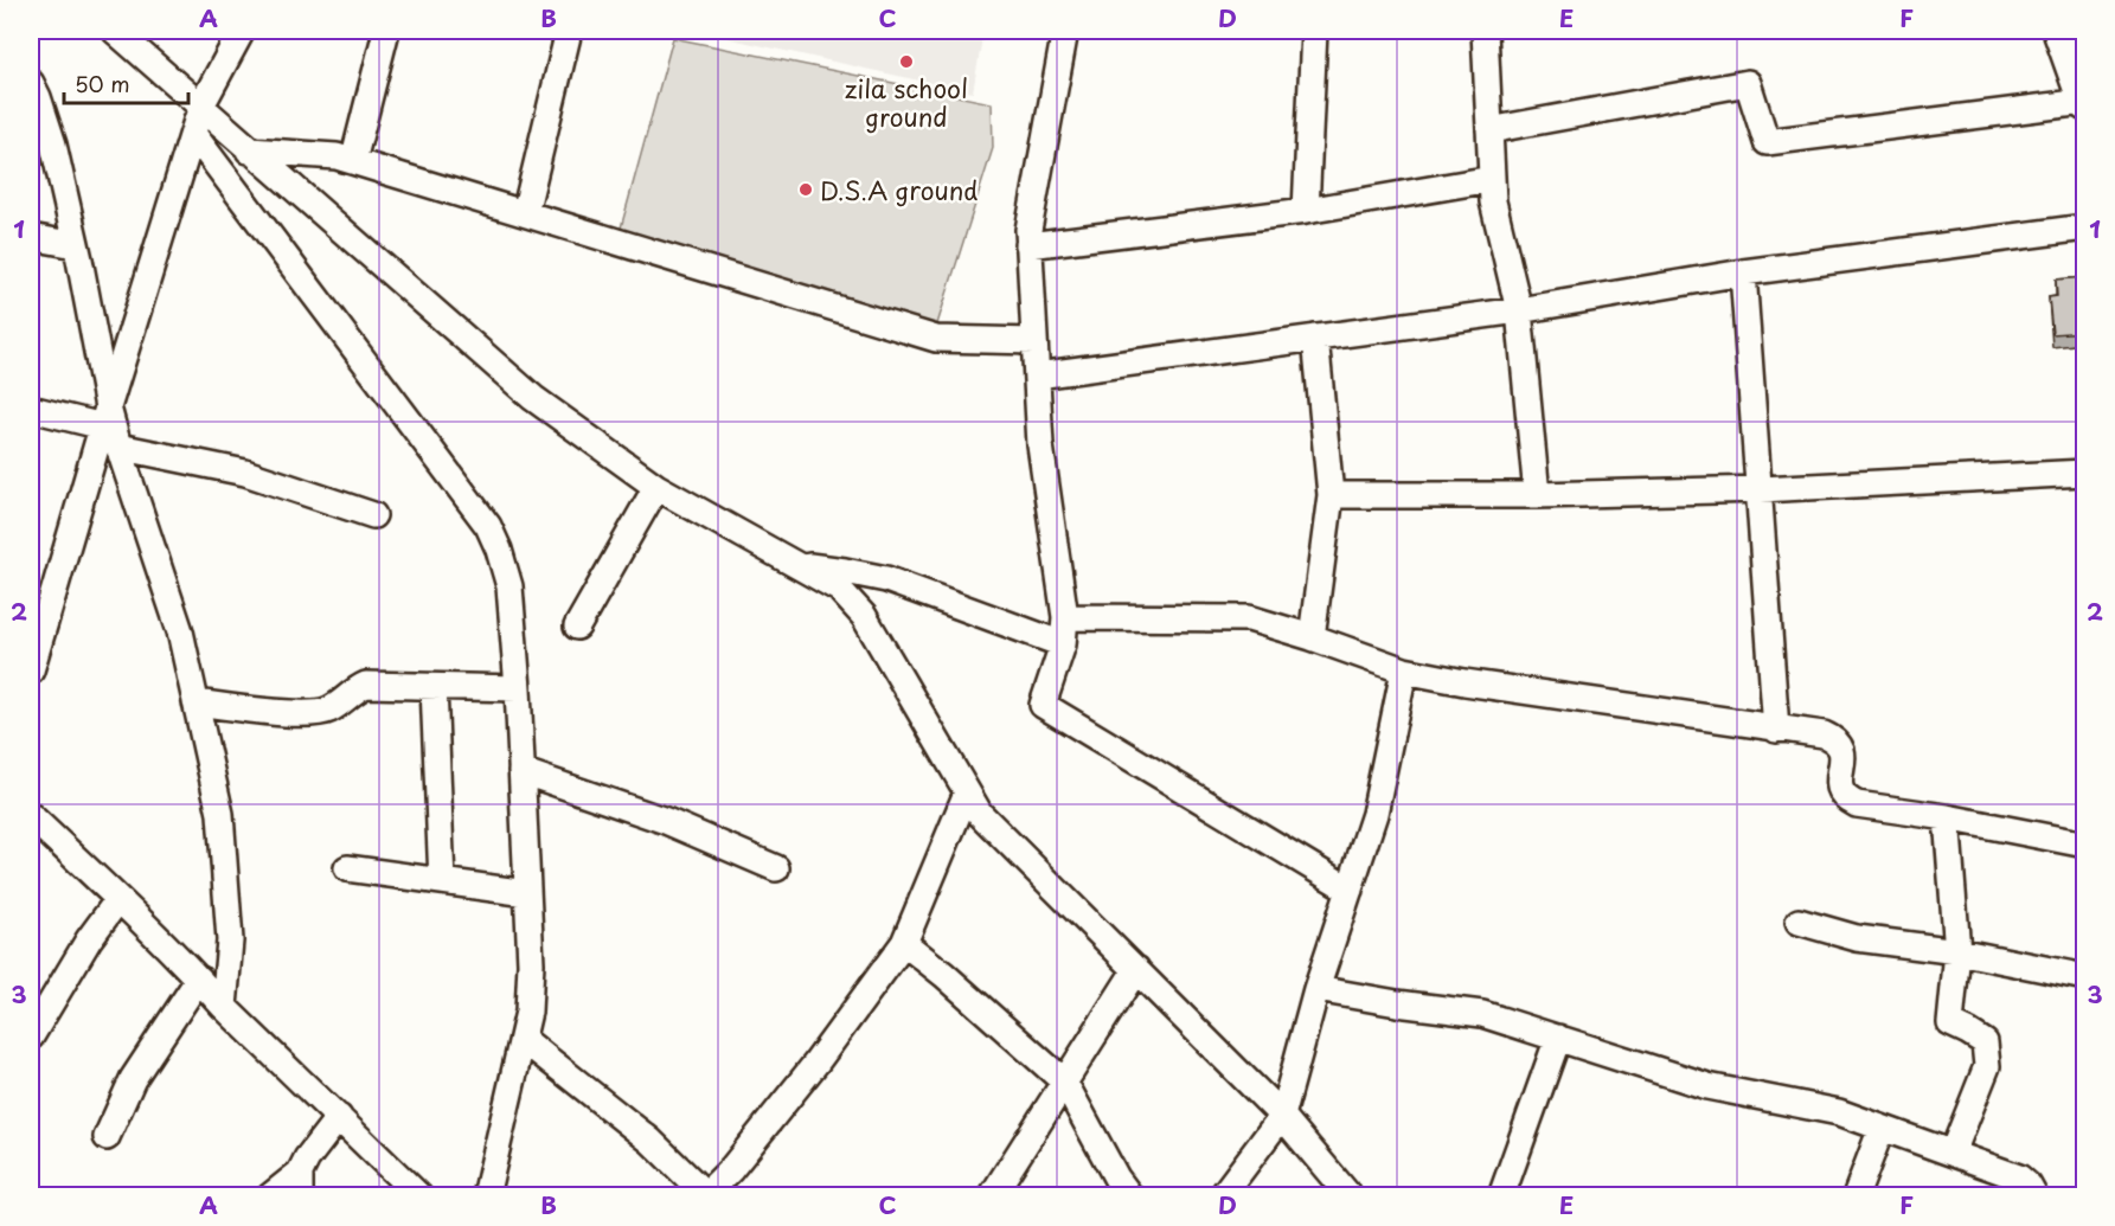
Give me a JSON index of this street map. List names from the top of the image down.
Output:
{
  "places": ["zila school ground", "D.S.A ground"],
  "scale_bar": "50 m",
  "grid": {
    "columns": [
      "A",
      "B",
      "C",
      "D",
      "E",
      "F"
    ],
    "rows": ["1", "2", "3"]
  }
}
